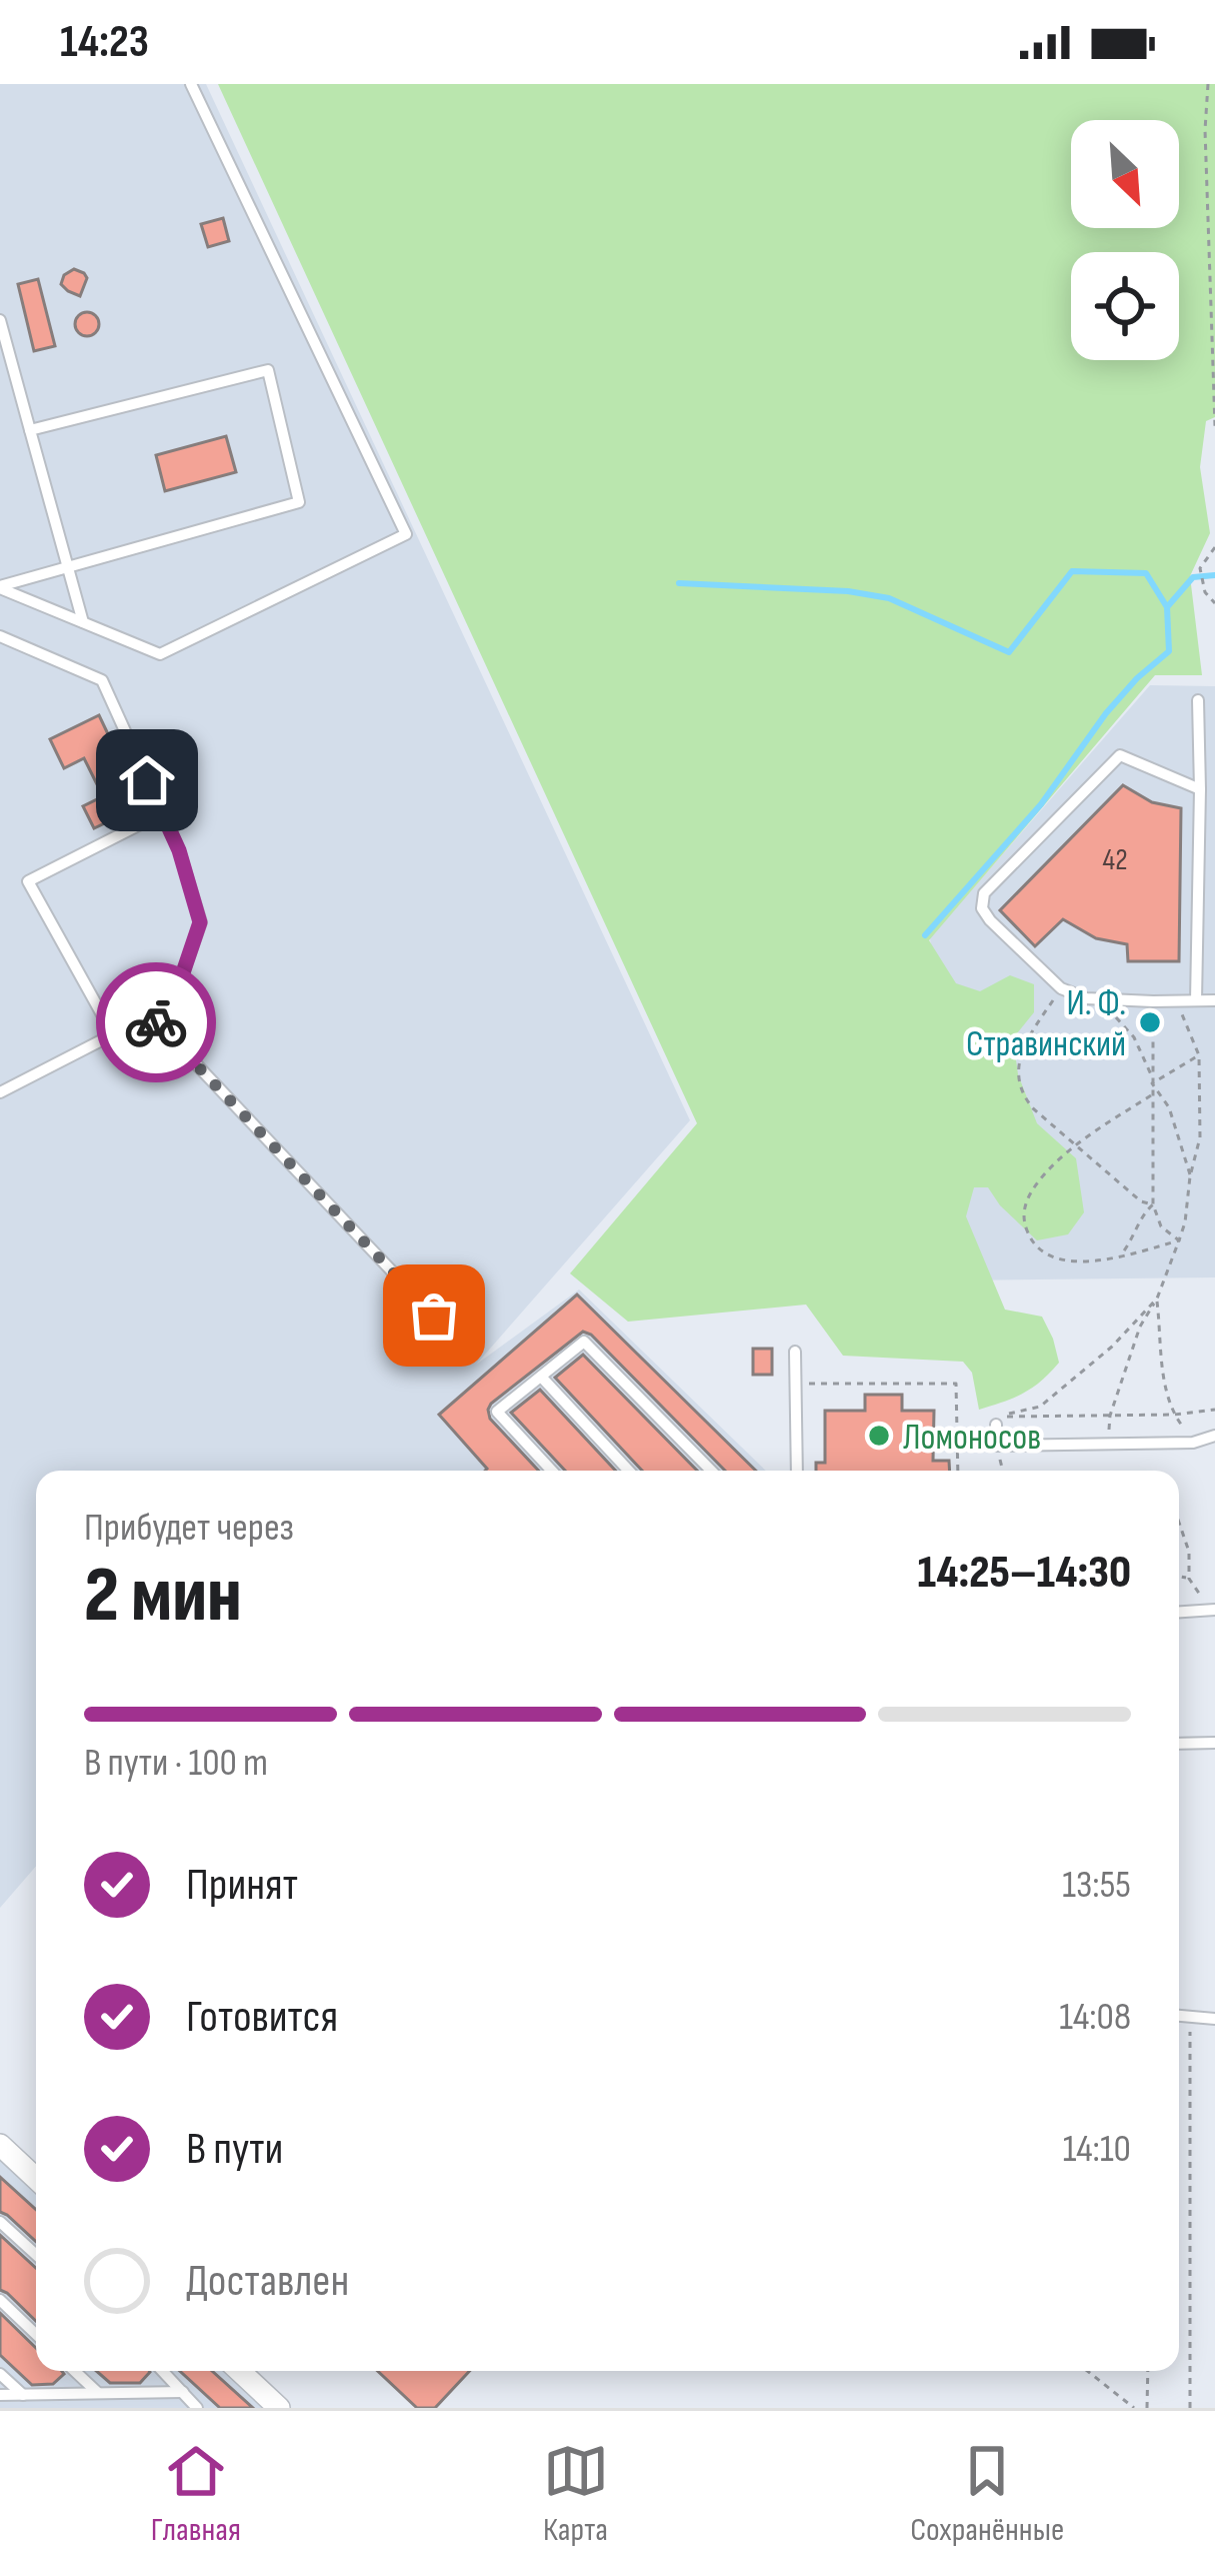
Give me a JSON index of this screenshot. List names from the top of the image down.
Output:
{
  "places": ["И. Ф. Стравинский", "Ломоносов"],
  "house_numbers": ["42"],
  "north": "bottom right",
  "page": {
    "status": "14:23",
    "heading": ["2 мин", "Прибудет через", "14:25–14:30"],
    "bar": "В пути · 100 m",
    "list": [
      ["Принят", "13:55"],
      ["Готовится", "14:08"],
      ["В пути", "14:10"],
      "Доставлен"
    ],
    "tabs": ["Главная", "Карта", "Сохранённые"]
  }
}
